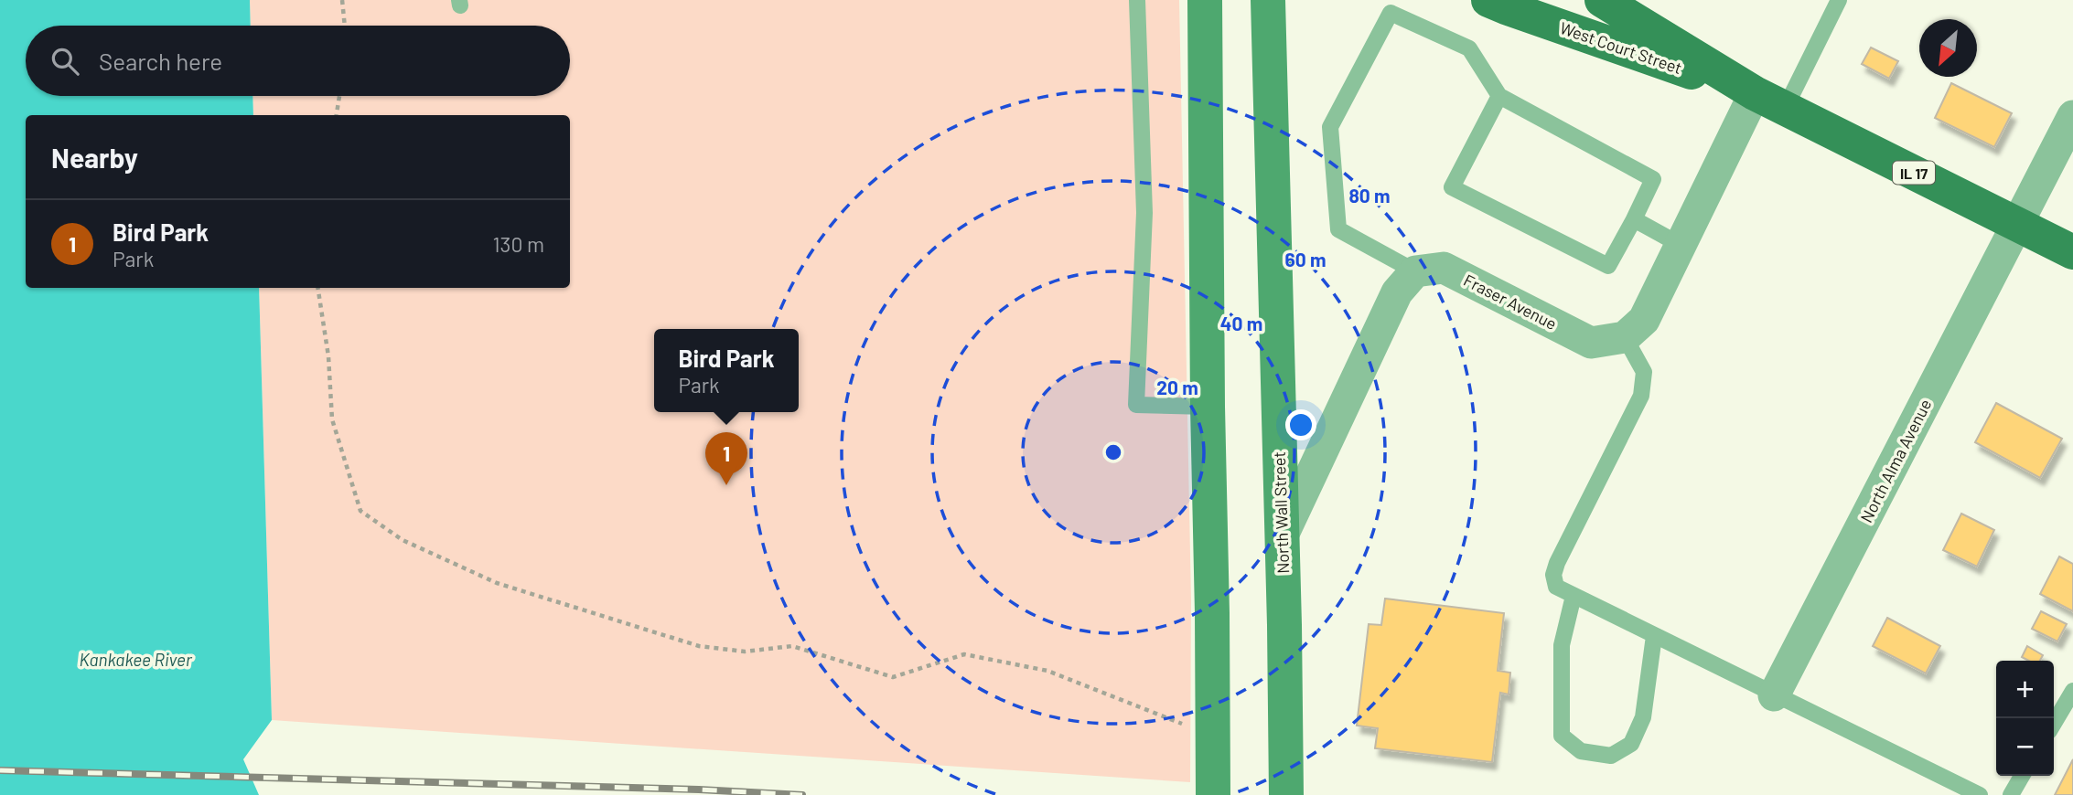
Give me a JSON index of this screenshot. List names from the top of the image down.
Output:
{
  "streets": {
    "main road": ["West Court Street", "IL 17", "North Wall Street"],
    "street": ["Fraser Avenue", "North Alma Avenue"]
  },
  "crossings": [
    ["West Court Street", "North Alma Avenue"]
  ],
  "water": ["Kankakee River"],
  "north": "bottom left",
  "page": {
    "search": "Search here",
    "heading": "Nearby",
    "list": [
      {
        "mark": "1",
        "name": "Bird Park",
        "note": "Park",
        "value": "130 m"
      }
    ],
    "popup": ["Bird Park", "Park"],
    "pins": "1",
    "map_buttons": ["+", "−"]
  },
  "rings": [
    "80 m",
    "60 m",
    "40 m",
    "20 m"
  ]
}
